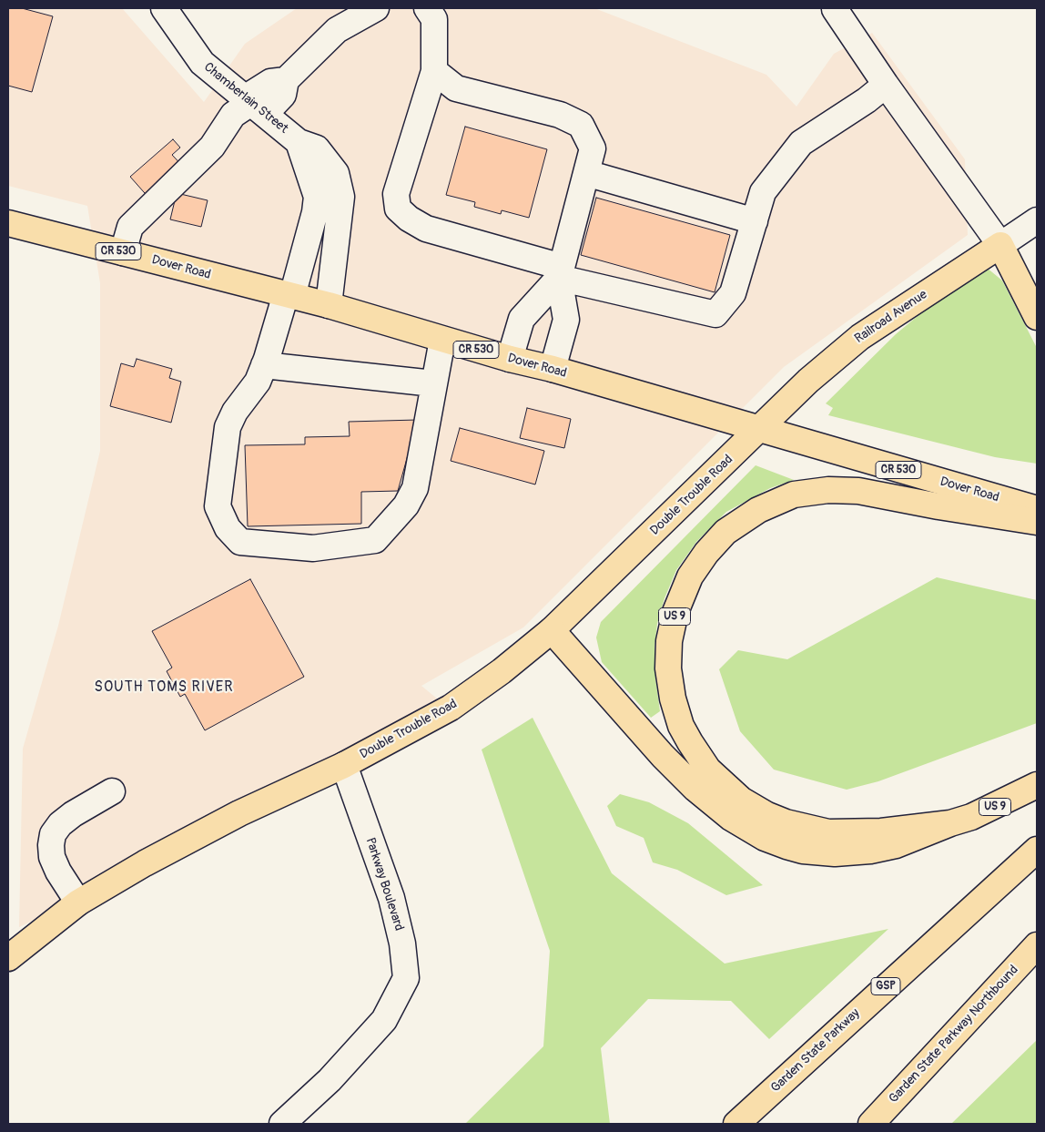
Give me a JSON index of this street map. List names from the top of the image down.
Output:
{
  "streets": {
    "main road": [
      "CR 530",
      "Dover Road",
      "Railroad Avenue",
      "Double Trouble Road",
      "US 9",
      "GSP",
      "Garden State Parkway Northbound",
      "Garden State Parkway"
    ],
    "street": ["Chamberlain Street", "Parkway Boulevard"]
  },
  "crossings": [
    ["Chamberlain Street", "Dover Road"],
    ["Dover Road", "Railroad Avenue"],
    ["Dover Road", "Double Trouble Road"],
    ["Railroad Avenue", "Double Trouble Road"],
    ["Double Trouble Road", "Parkway Boulevard"]
  ],
  "districts": ["SOUTH TOMS RIVER"]
}
